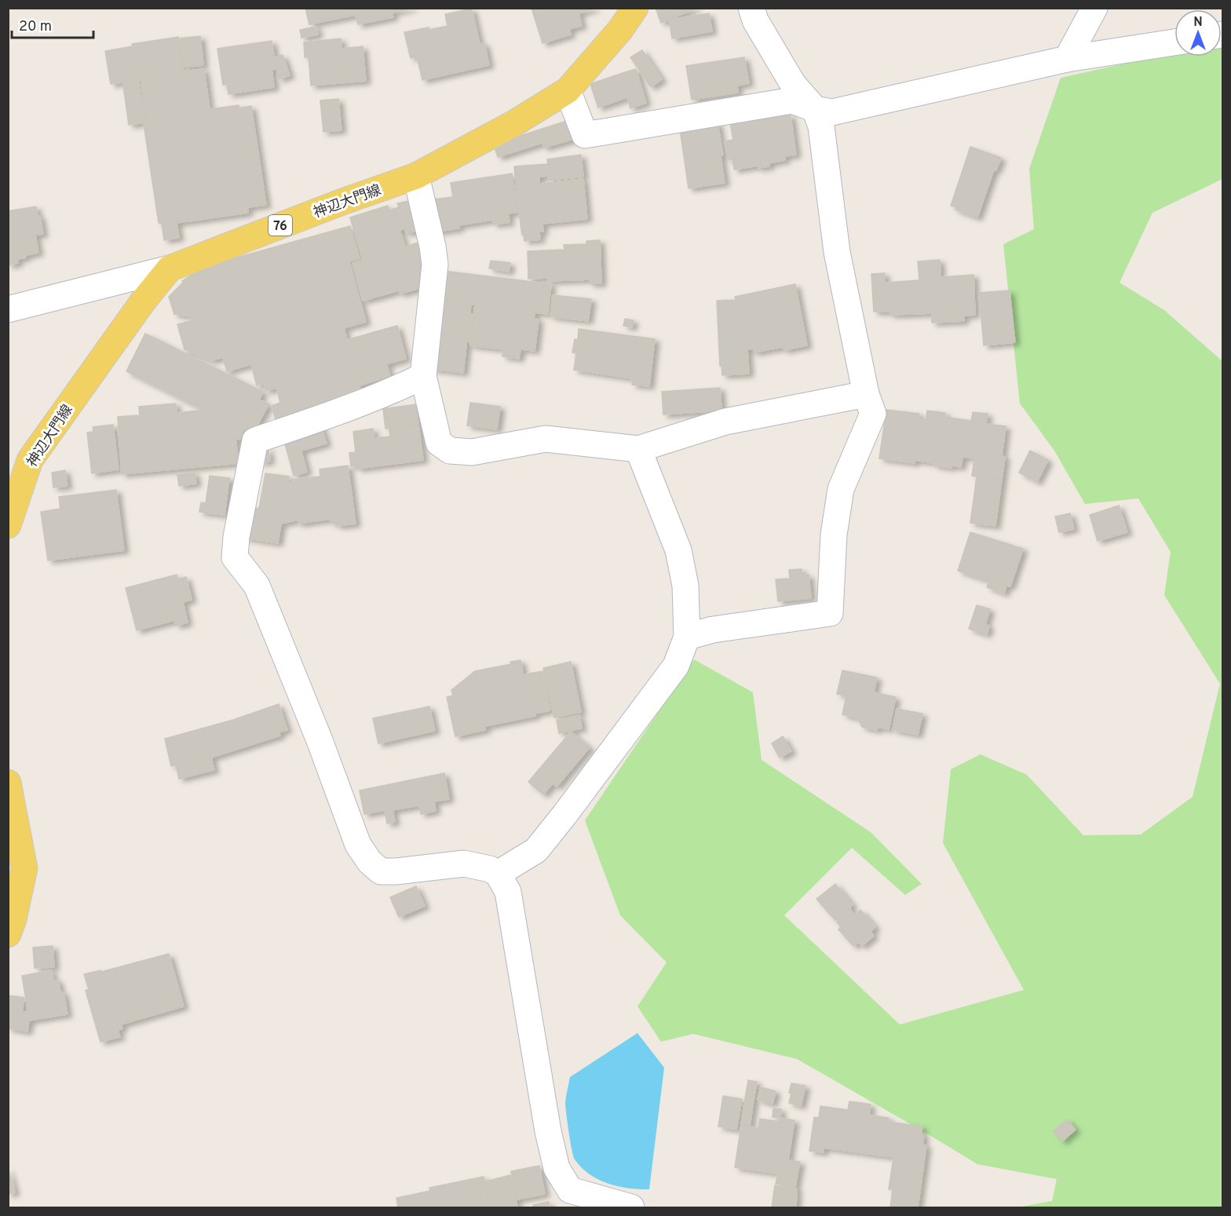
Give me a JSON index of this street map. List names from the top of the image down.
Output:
{
  "streets": {
    "main road": ["神辺大門線", "76"]
  },
  "scale_bar": "20 m",
  "north": "top"
}
